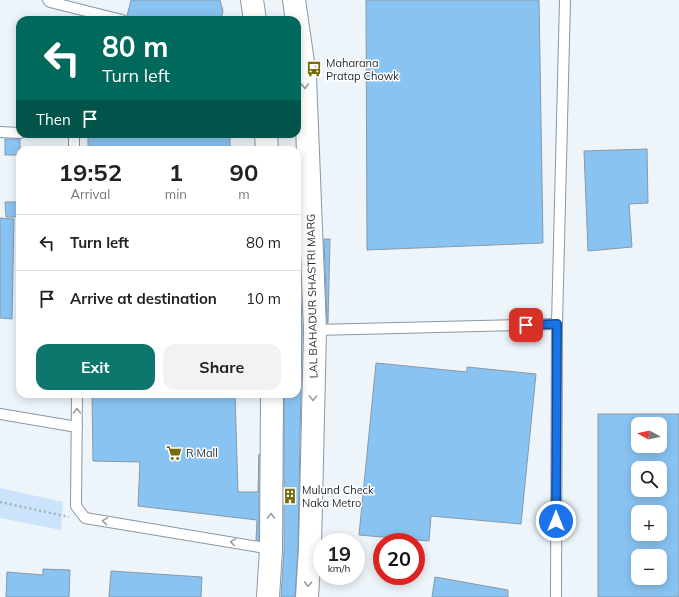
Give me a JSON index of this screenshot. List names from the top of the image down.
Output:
{
  "streets": {
    "main road": ["LAL BAHADUR SHASTRI MARG"]
  },
  "places": {
    "bus stop": ["Maharana Pratap Chowk"],
    "supermarket": ["R Mall"],
    "building": ["Mulund Check Naka Metro"]
  },
  "north": "left",
  "page": {
    "turn": ["80 m", "Turn left"],
    "then": "Then",
    "eta": [
      "19:52",
      "Arrival",
      "1",
      "min",
      "90",
      "m"
    ],
    "list": [
      {
        "name": "Turn left",
        "value": "80 m"
      },
      {
        "name": "Arrive at destination",
        "value": "10 m"
      }
    ],
    "buttons": ["Exit", "Share"],
    "map_buttons": ["+", "−"],
    "speed": "19 km/h",
    "limit": "20"
  }
}
